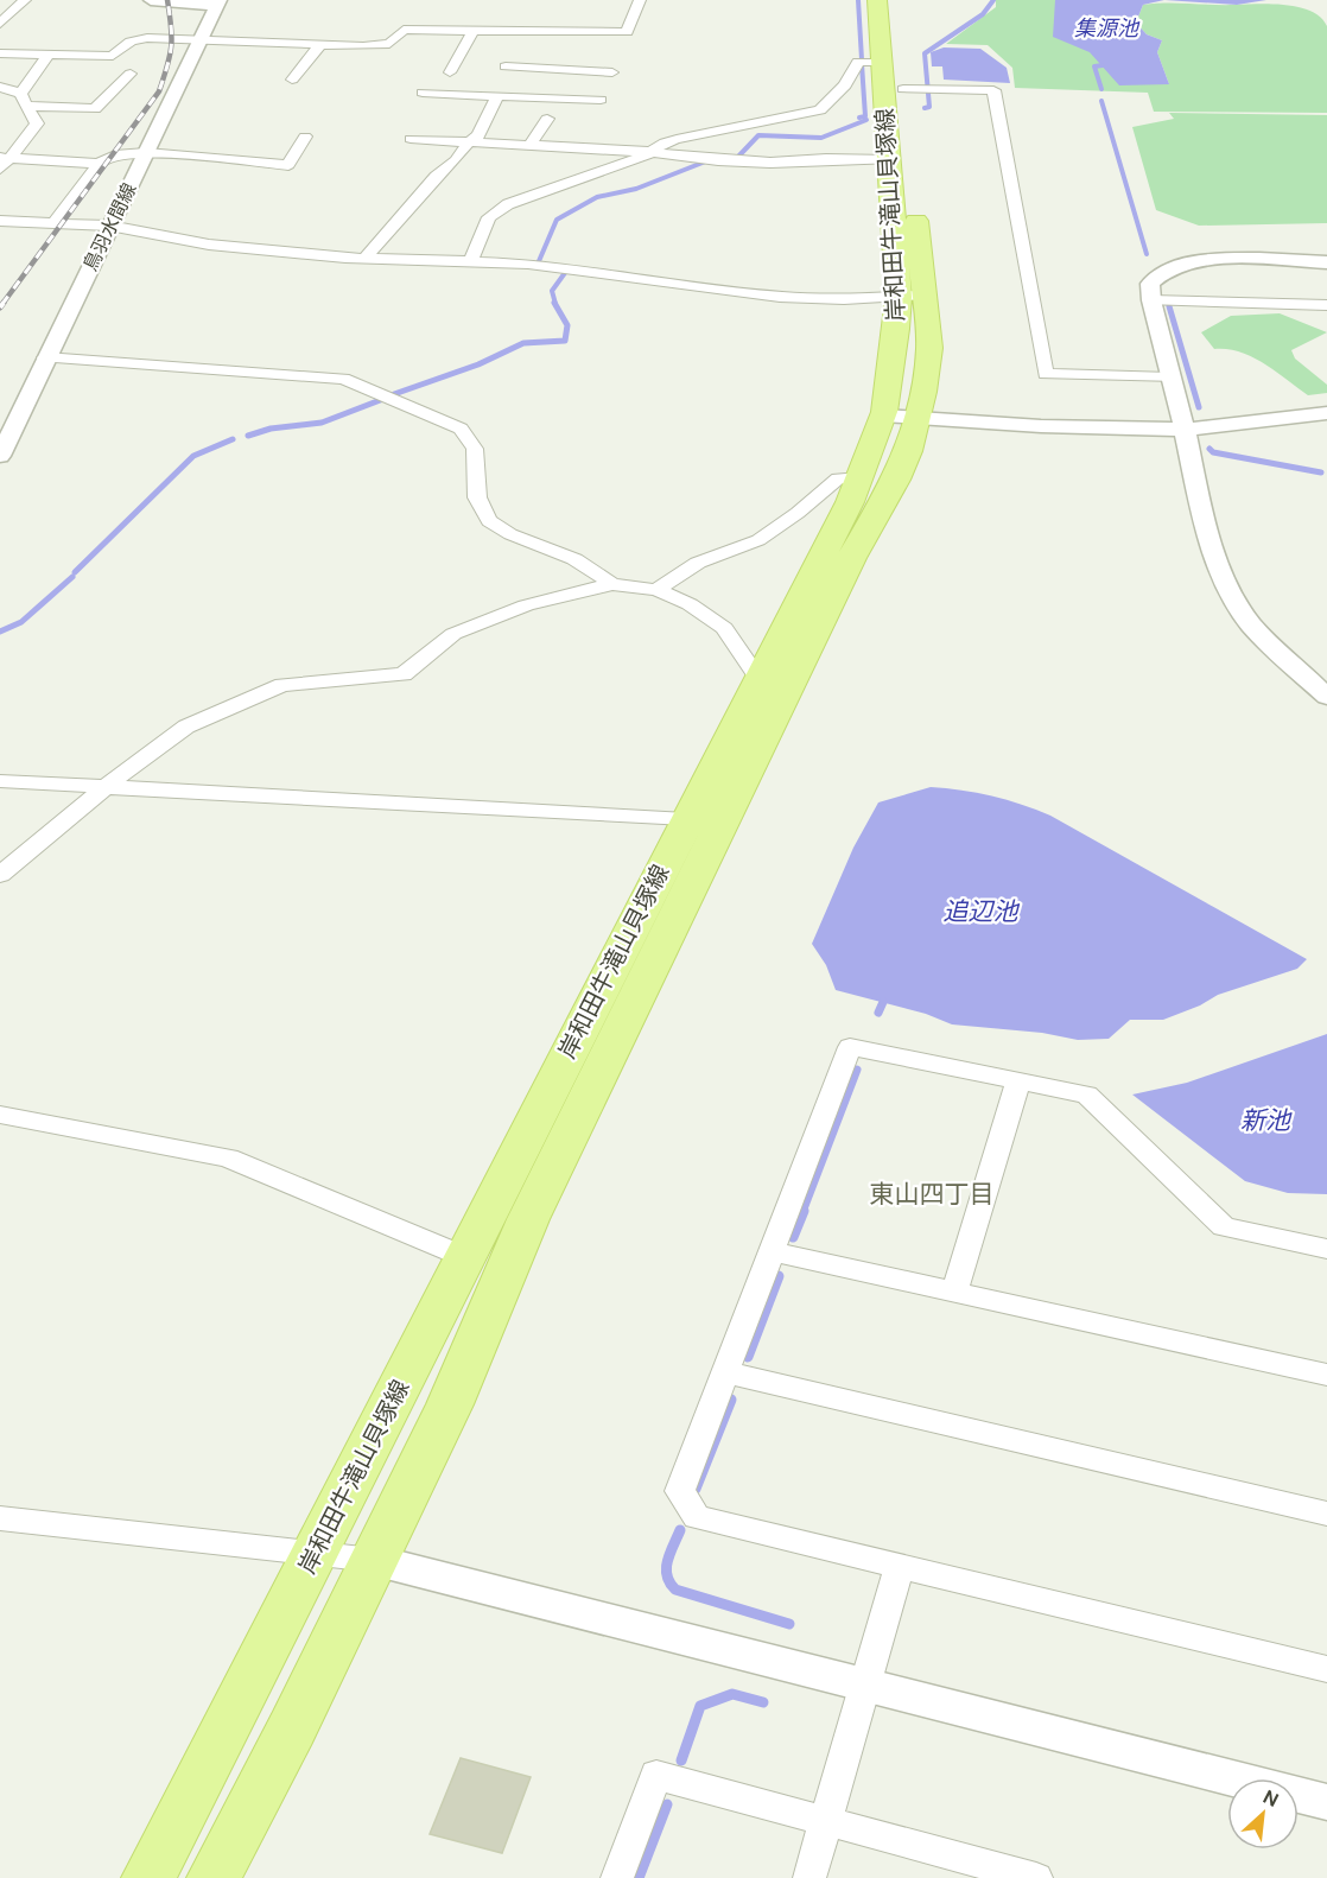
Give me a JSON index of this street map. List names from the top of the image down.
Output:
{
  "streets": {
    "main road": ["岸和田牛滝山貝塚線"],
    "street": ["鳥羽水間線"]
  },
  "districts": ["東山四丁目"],
  "water": ["集源池", "追辺池", "新池"],
  "north": "top right"
}
